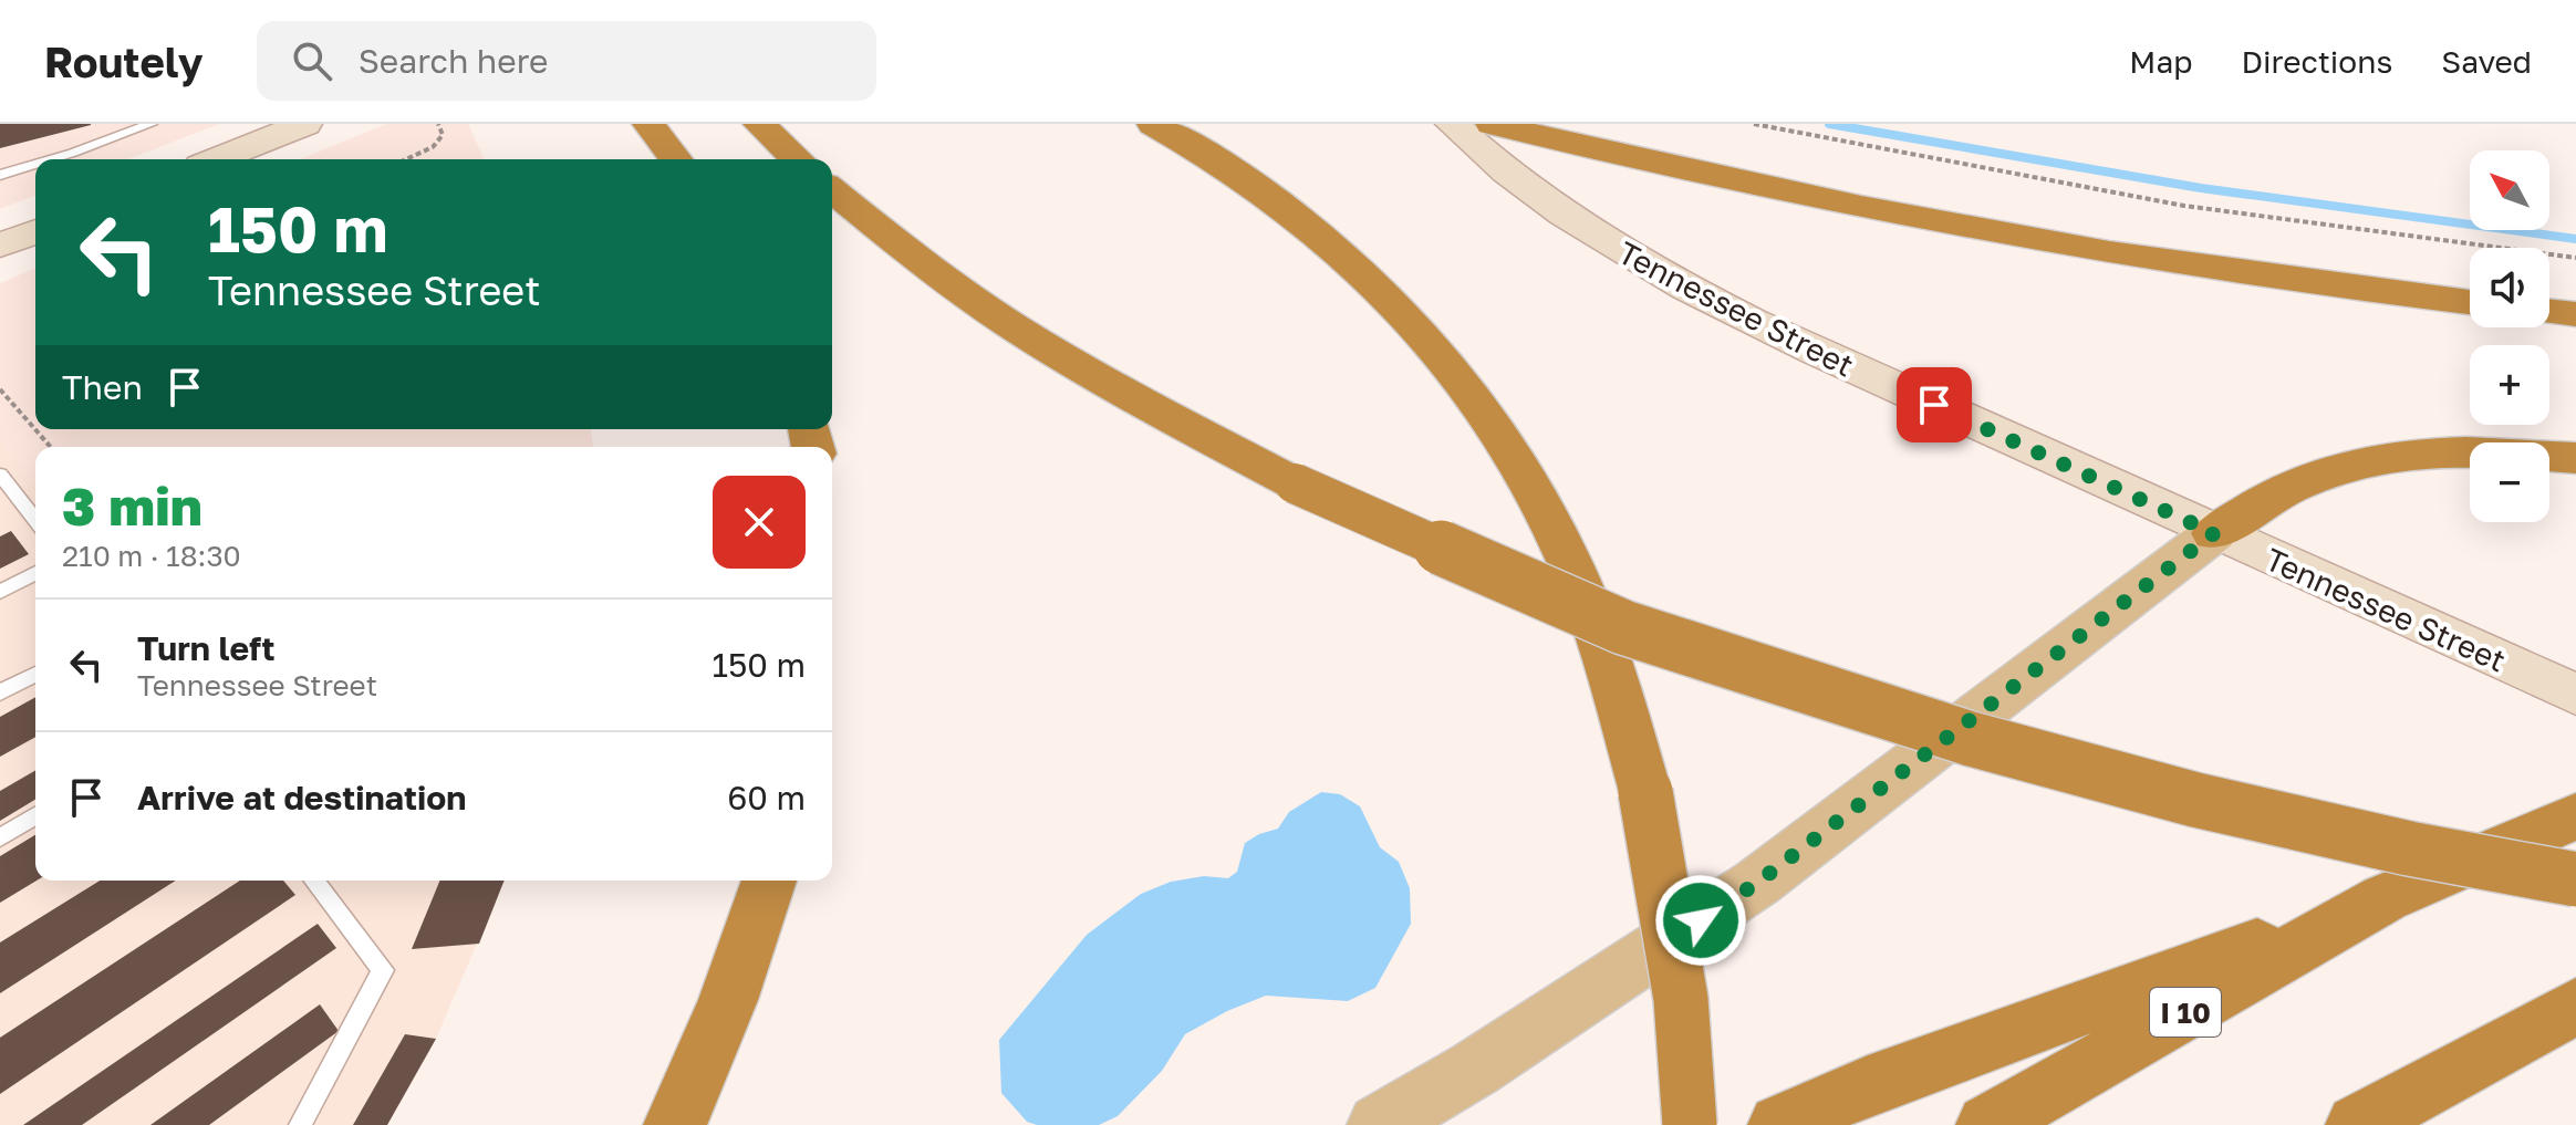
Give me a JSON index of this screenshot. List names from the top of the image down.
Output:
{
  "streets": {
    "highway": ["I 10"],
    "main road": ["Tennessee Street"]
  },
  "north": "top left",
  "page": {
    "header": "Routely",
    "search": "Search here",
    "nav": ["Map", "Directions", "Saved"],
    "map_buttons": ["+", "−"],
    "turn": ["150 m", "Tennessee Street"],
    "then": "Then",
    "heading": ["3 min", "210 m · 18:30"],
    "list": [
      {
        "name": "Turn left",
        "note": "Tennessee Street",
        "value": "150 m"
      },
      {
        "name": "Arrive at destination",
        "value": "60 m"
      }
    ]
  }
}
